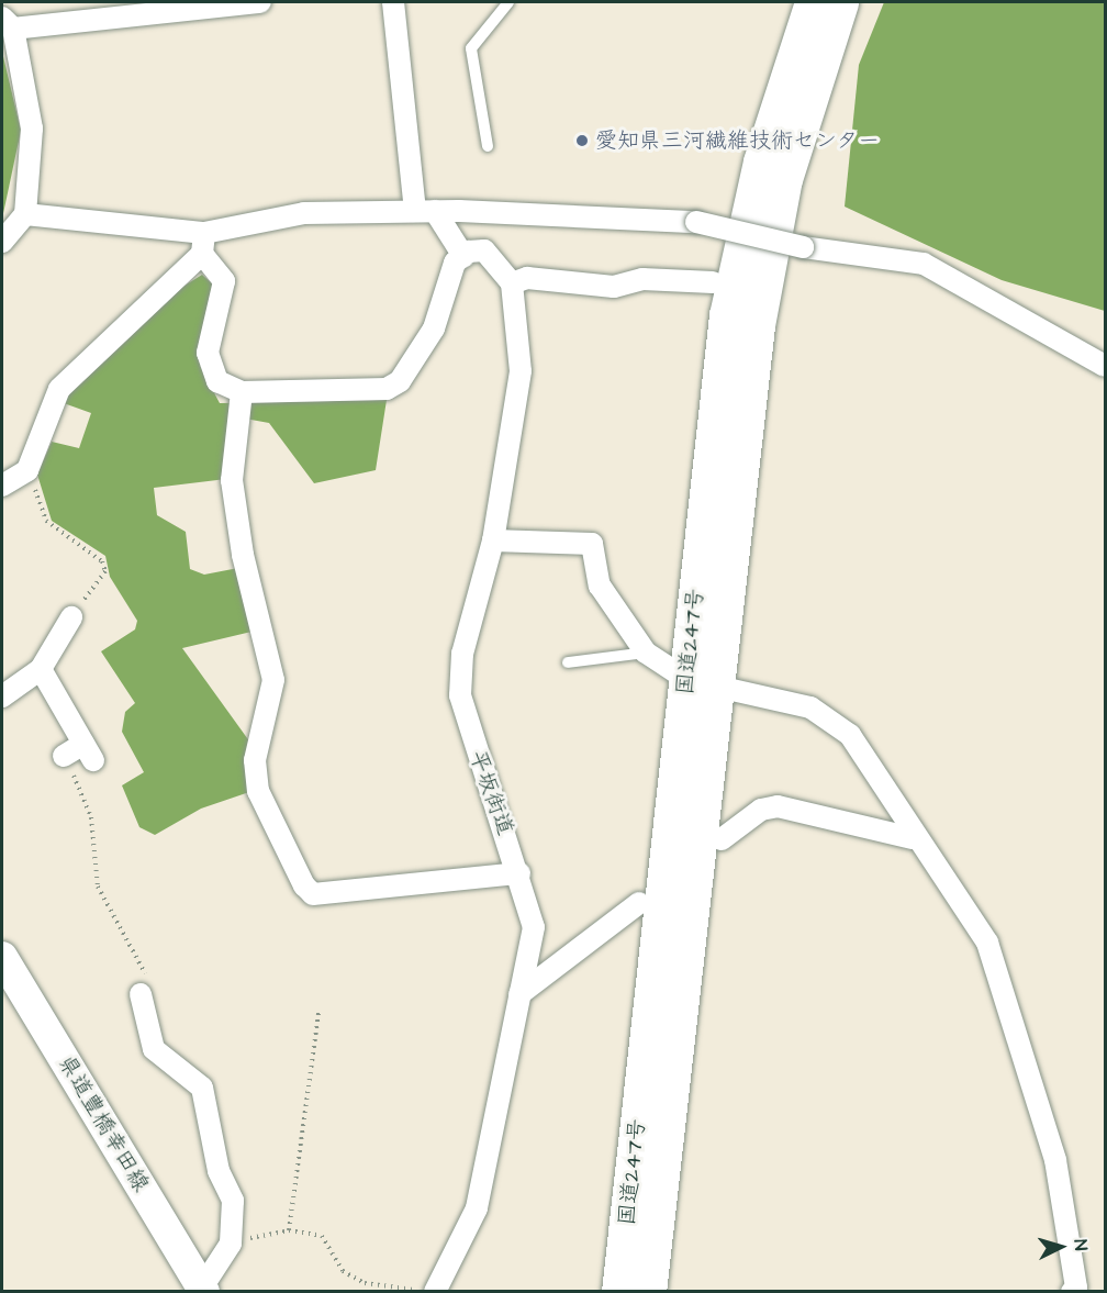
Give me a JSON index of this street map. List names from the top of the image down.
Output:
{
  "streets": {
    "highway": ["国道247号"],
    "main road": ["県道豊橋幸田線"],
    "street": ["平坂街道"]
  },
  "places": ["愛知県三河繊維技術センター"],
  "north": "right"
}
